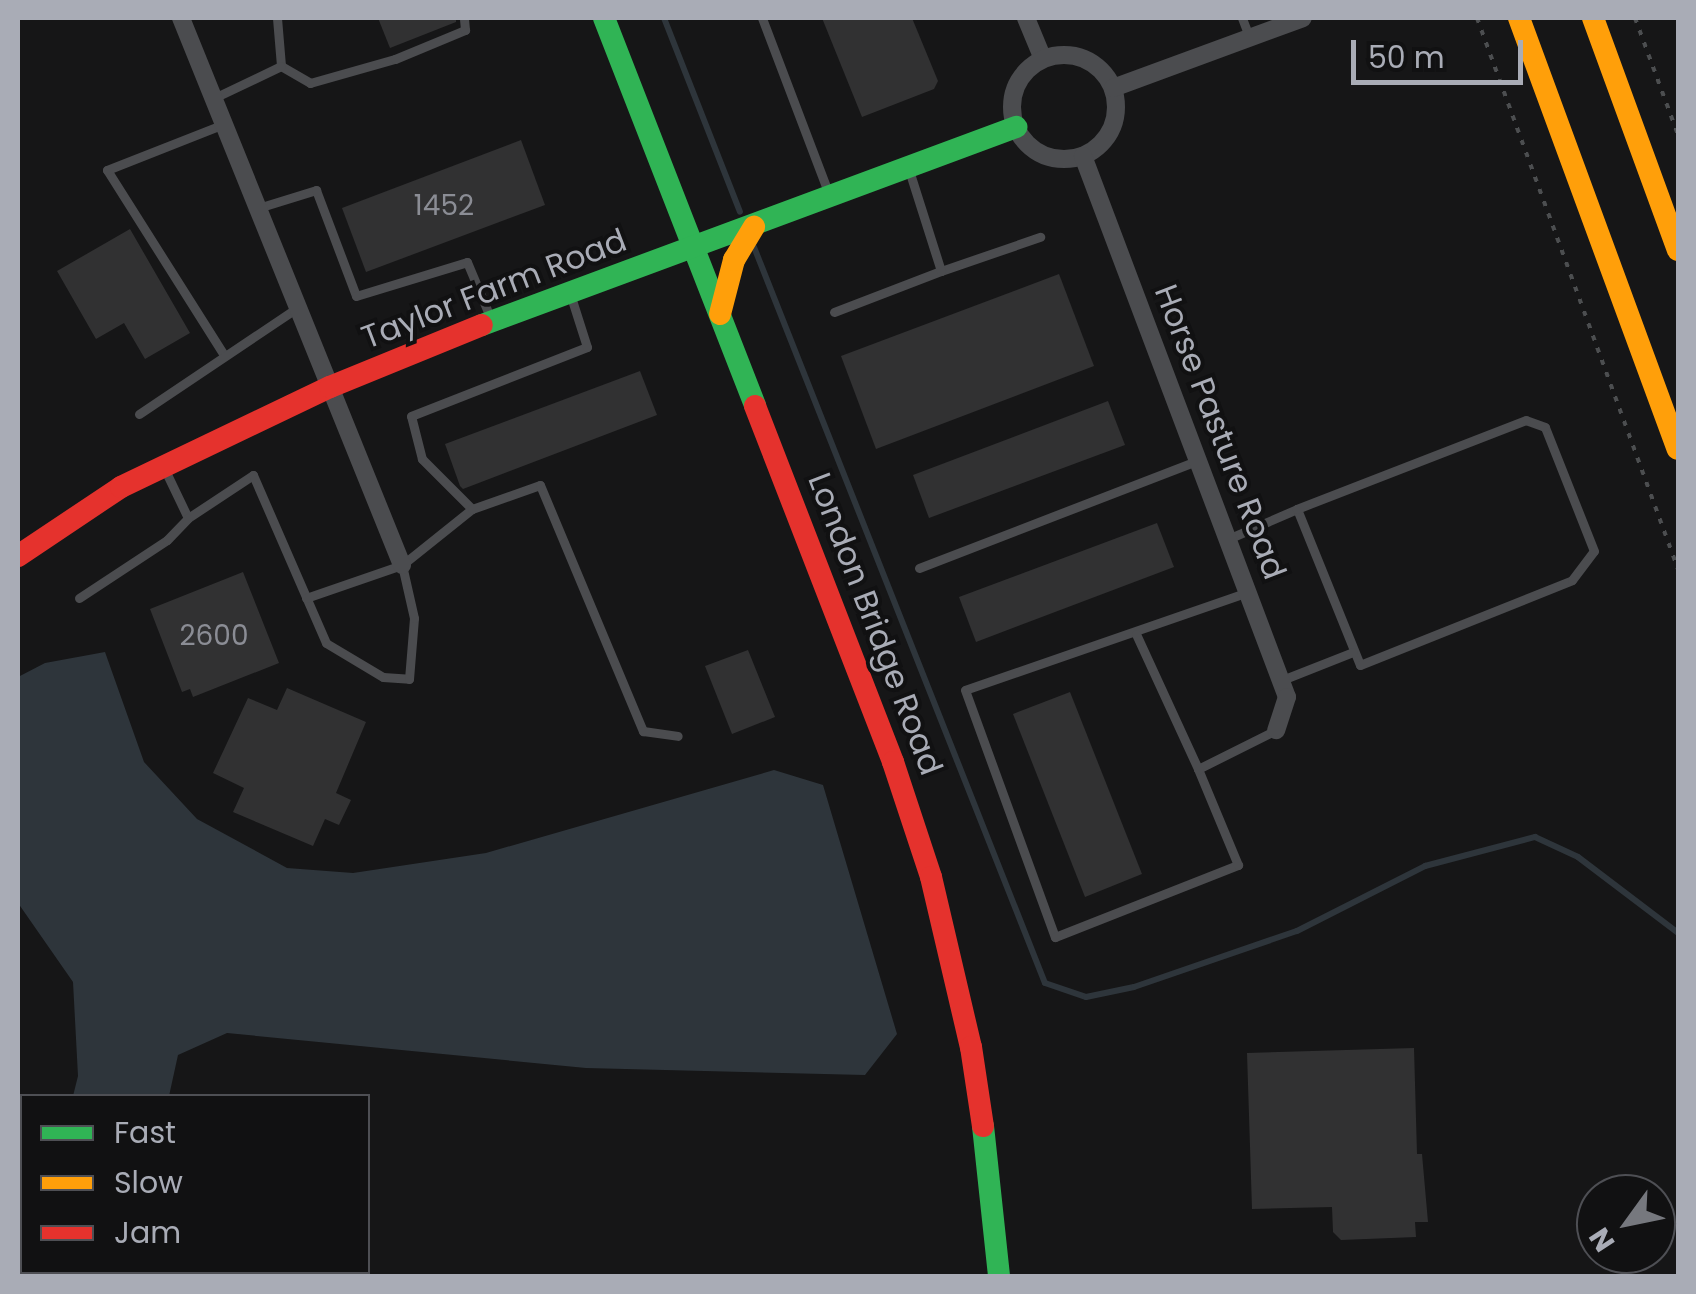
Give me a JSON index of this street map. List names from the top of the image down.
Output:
{
  "streets": {
    "street": ["Taylor Farm Road", "Horse Pasture Road", "London Bridge Road"]
  },
  "crossings": [
    ["Taylor Farm Road", "Horse Pasture Road"],
    ["Taylor Farm Road", "London Bridge Road"]
  ],
  "house_numbers": ["1452", "2600"],
  "legend": ["Fast", "Slow", "Jam"],
  "scale_bar": "50 m",
  "north": "bottom left"
}
